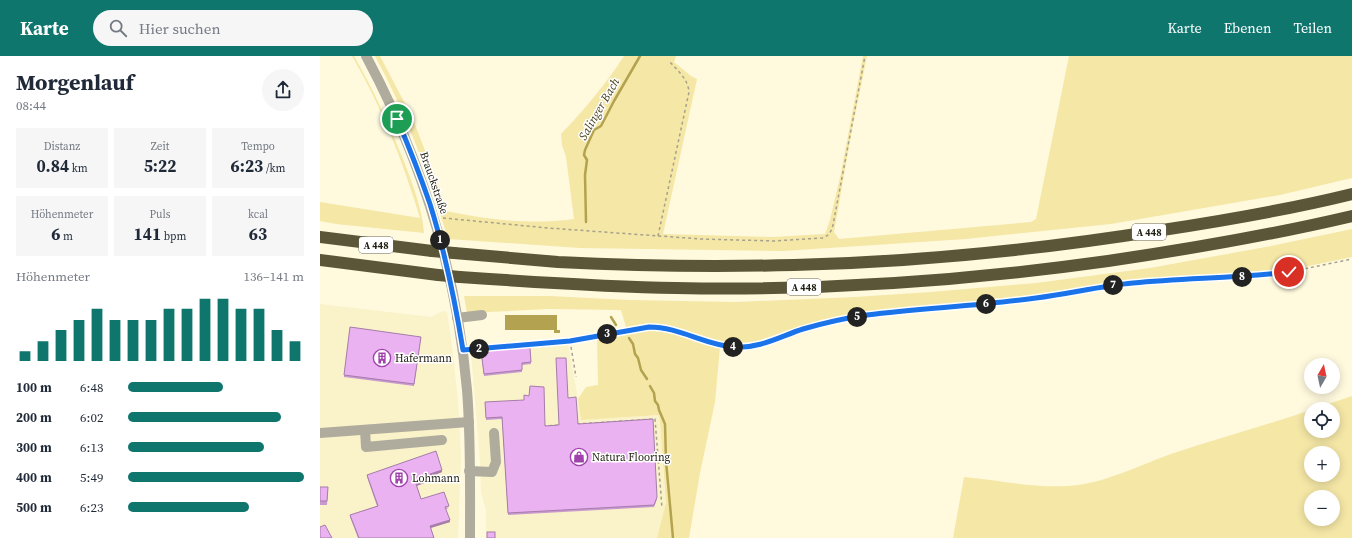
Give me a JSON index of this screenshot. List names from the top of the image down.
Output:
{
  "streets": {
    "highway": ["A 448"],
    "street": ["Brauckstraße"]
  },
  "water": ["Salinger Bach"],
  "places": {
    "building": ["Hafermann", "Lohmann"],
    "shop": ["Natura Flooring"]
  },
  "north": "top",
  "page": {
    "header": "Karte",
    "search": "Hier suchen",
    "nav": ["Karte", "Ebenen", "Teilen"],
    "heading": ["Morgenlauf", "08:44"],
    "stats": [
      ["Distanz", "0.84 km"],
      ["Zeit", "5:22"],
      ["Tempo", "6:23 /km"],
      ["Höhenmeter", "6 m"],
      ["Puls", "141 bpm"],
      ["kcal", "63"]
    ],
    "pins": [
      "1",
      "8",
      "7",
      "6",
      "5",
      "3",
      "4",
      "2"
    ],
    "chart": ["Höhenmeter", "136–141 m"],
    "map_buttons": ["+", "−"],
    "list": [
      {
        "name": "100 m",
        "note": "6:48"
      },
      {
        "name": "200 m",
        "note": "6:02"
      },
      {
        "name": "300 m",
        "note": "6:13"
      },
      {
        "name": "400 m",
        "note": "5:49"
      },
      {
        "name": "500 m",
        "note": "6:23"
      }
    ]
  }
}
